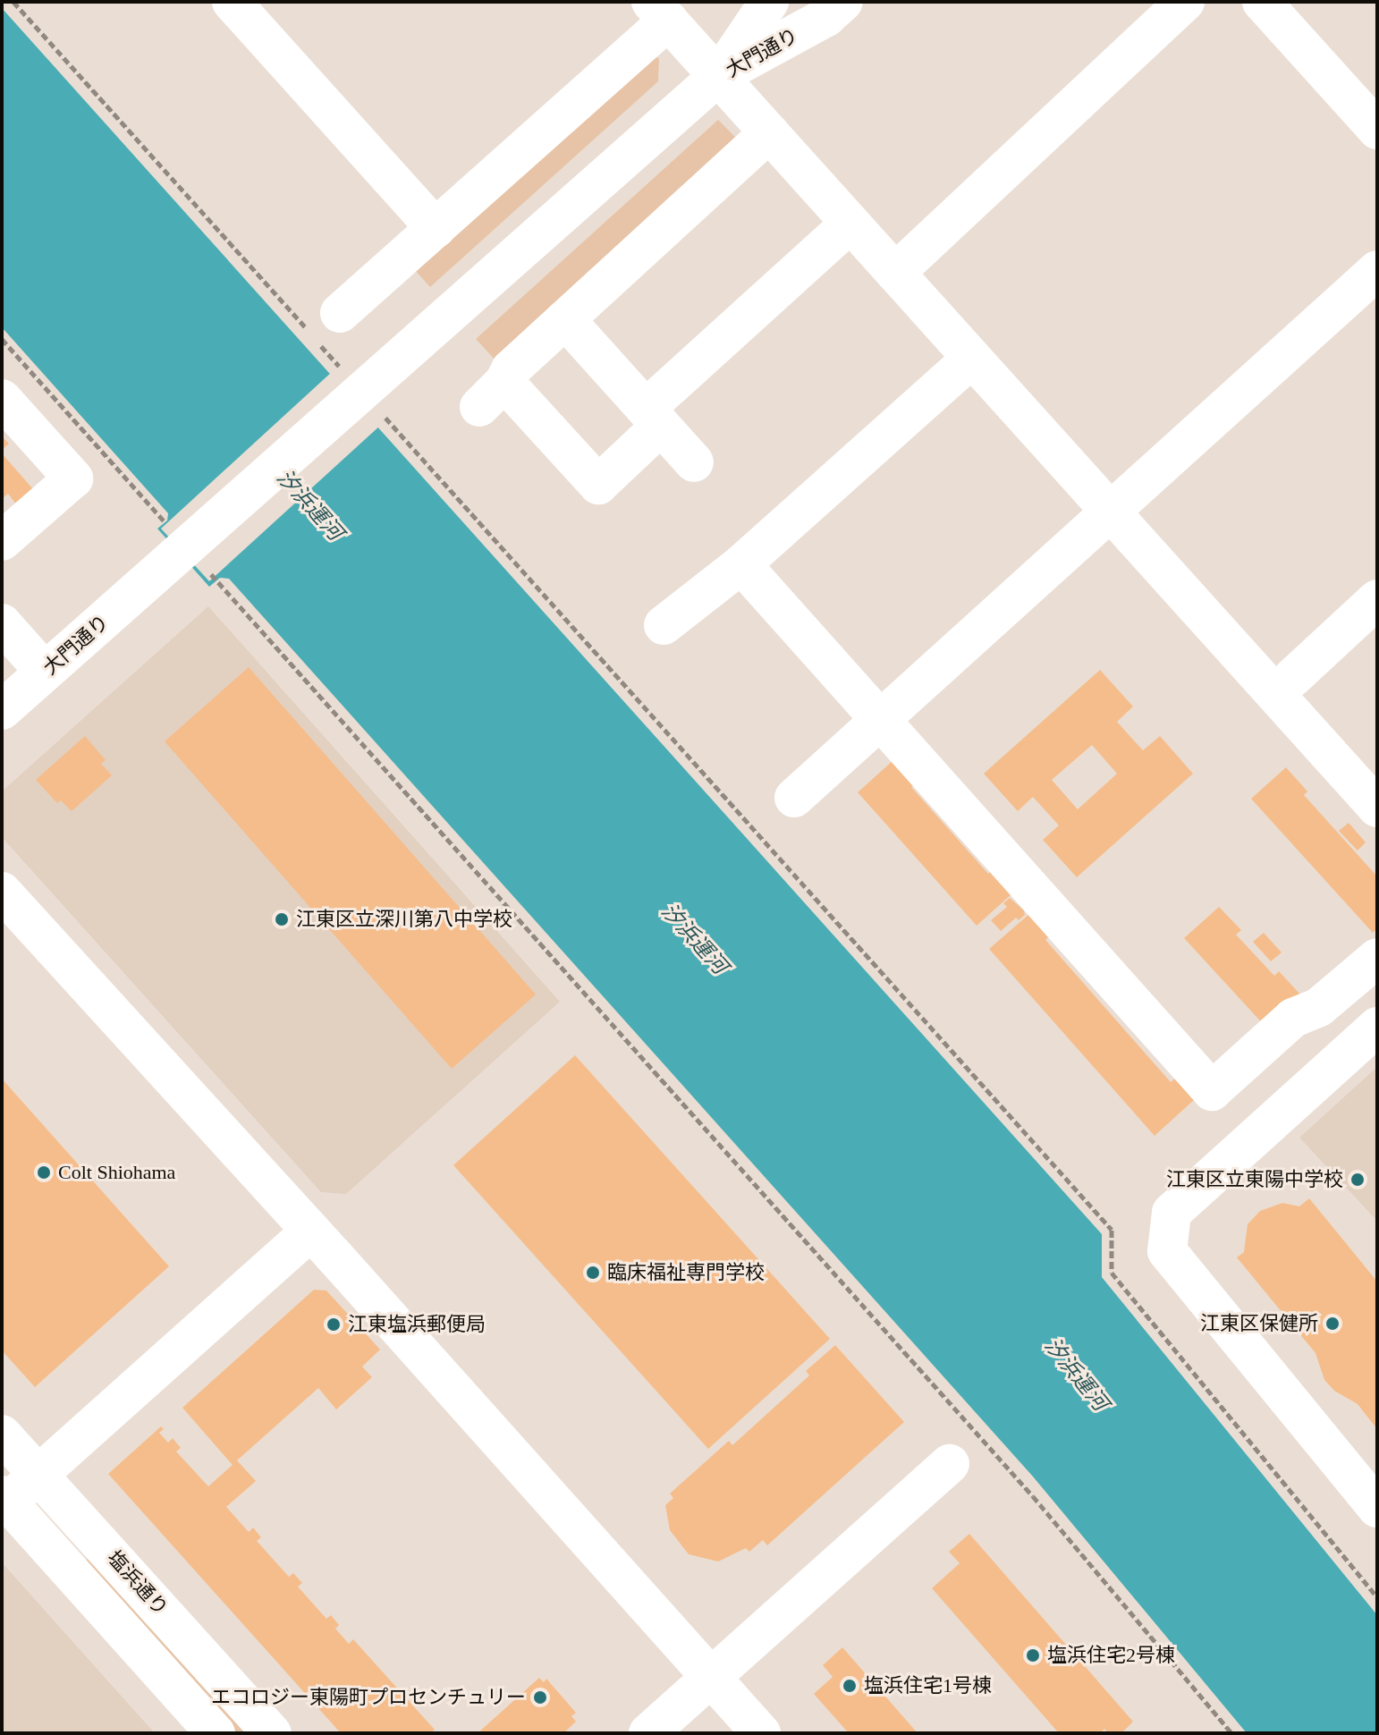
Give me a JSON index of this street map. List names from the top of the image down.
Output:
{
  "streets": {
    "street": ["大門通り", "塩浜通り"]
  },
  "water": ["汐浜運河"],
  "places": [
    "江東区立深川第八中学校",
    "Colt Shiohama",
    "江東区立東陽中学校",
    "臨床福祉専門学校",
    "江東区保健所",
    "江東塩浜郵便局",
    "塩浜住宅2号棟",
    "塩浜住宅1号棟",
    "エコロジー東陽町プロセンチュリー"
  ]
}
